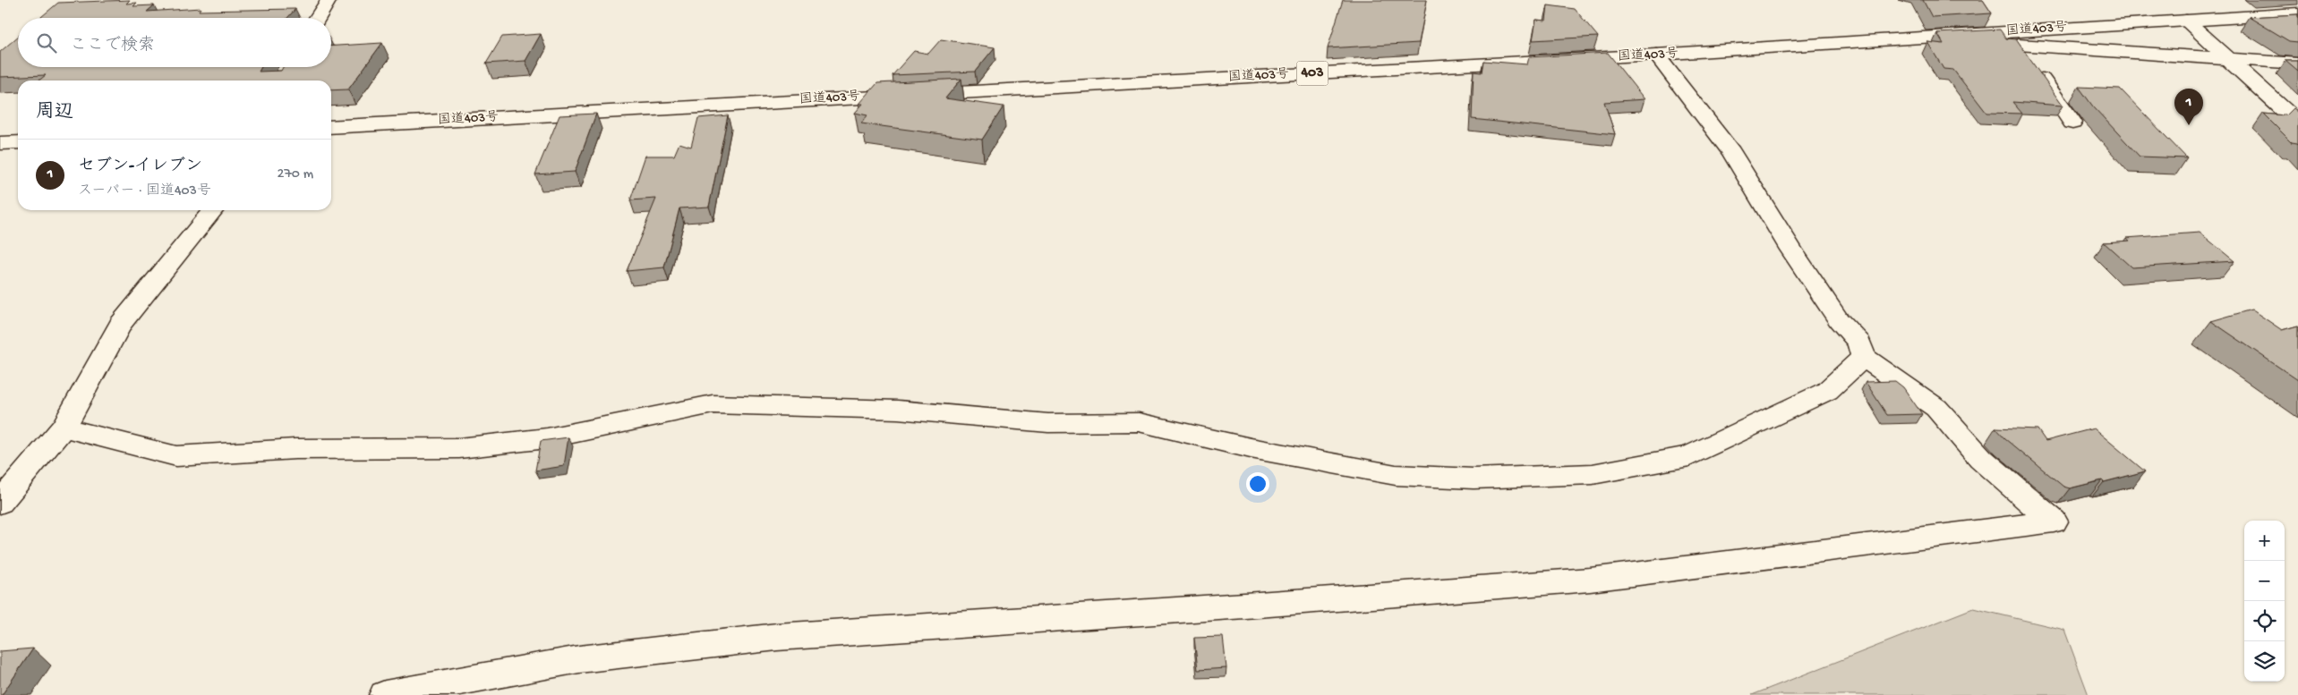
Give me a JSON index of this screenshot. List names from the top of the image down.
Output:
{
  "streets": {
    "main road": ["国道403号", "403"]
  },
  "page": {
    "search": "ここで検索",
    "heading": "周辺",
    "pins": "1",
    "list": [
      {
        "mark": "1",
        "name": "セブン-イレブン",
        "note": "スーパー · 国道403号",
        "value": "270 m"
      }
    ],
    "map_buttons": ["+", "−"]
  }
}
